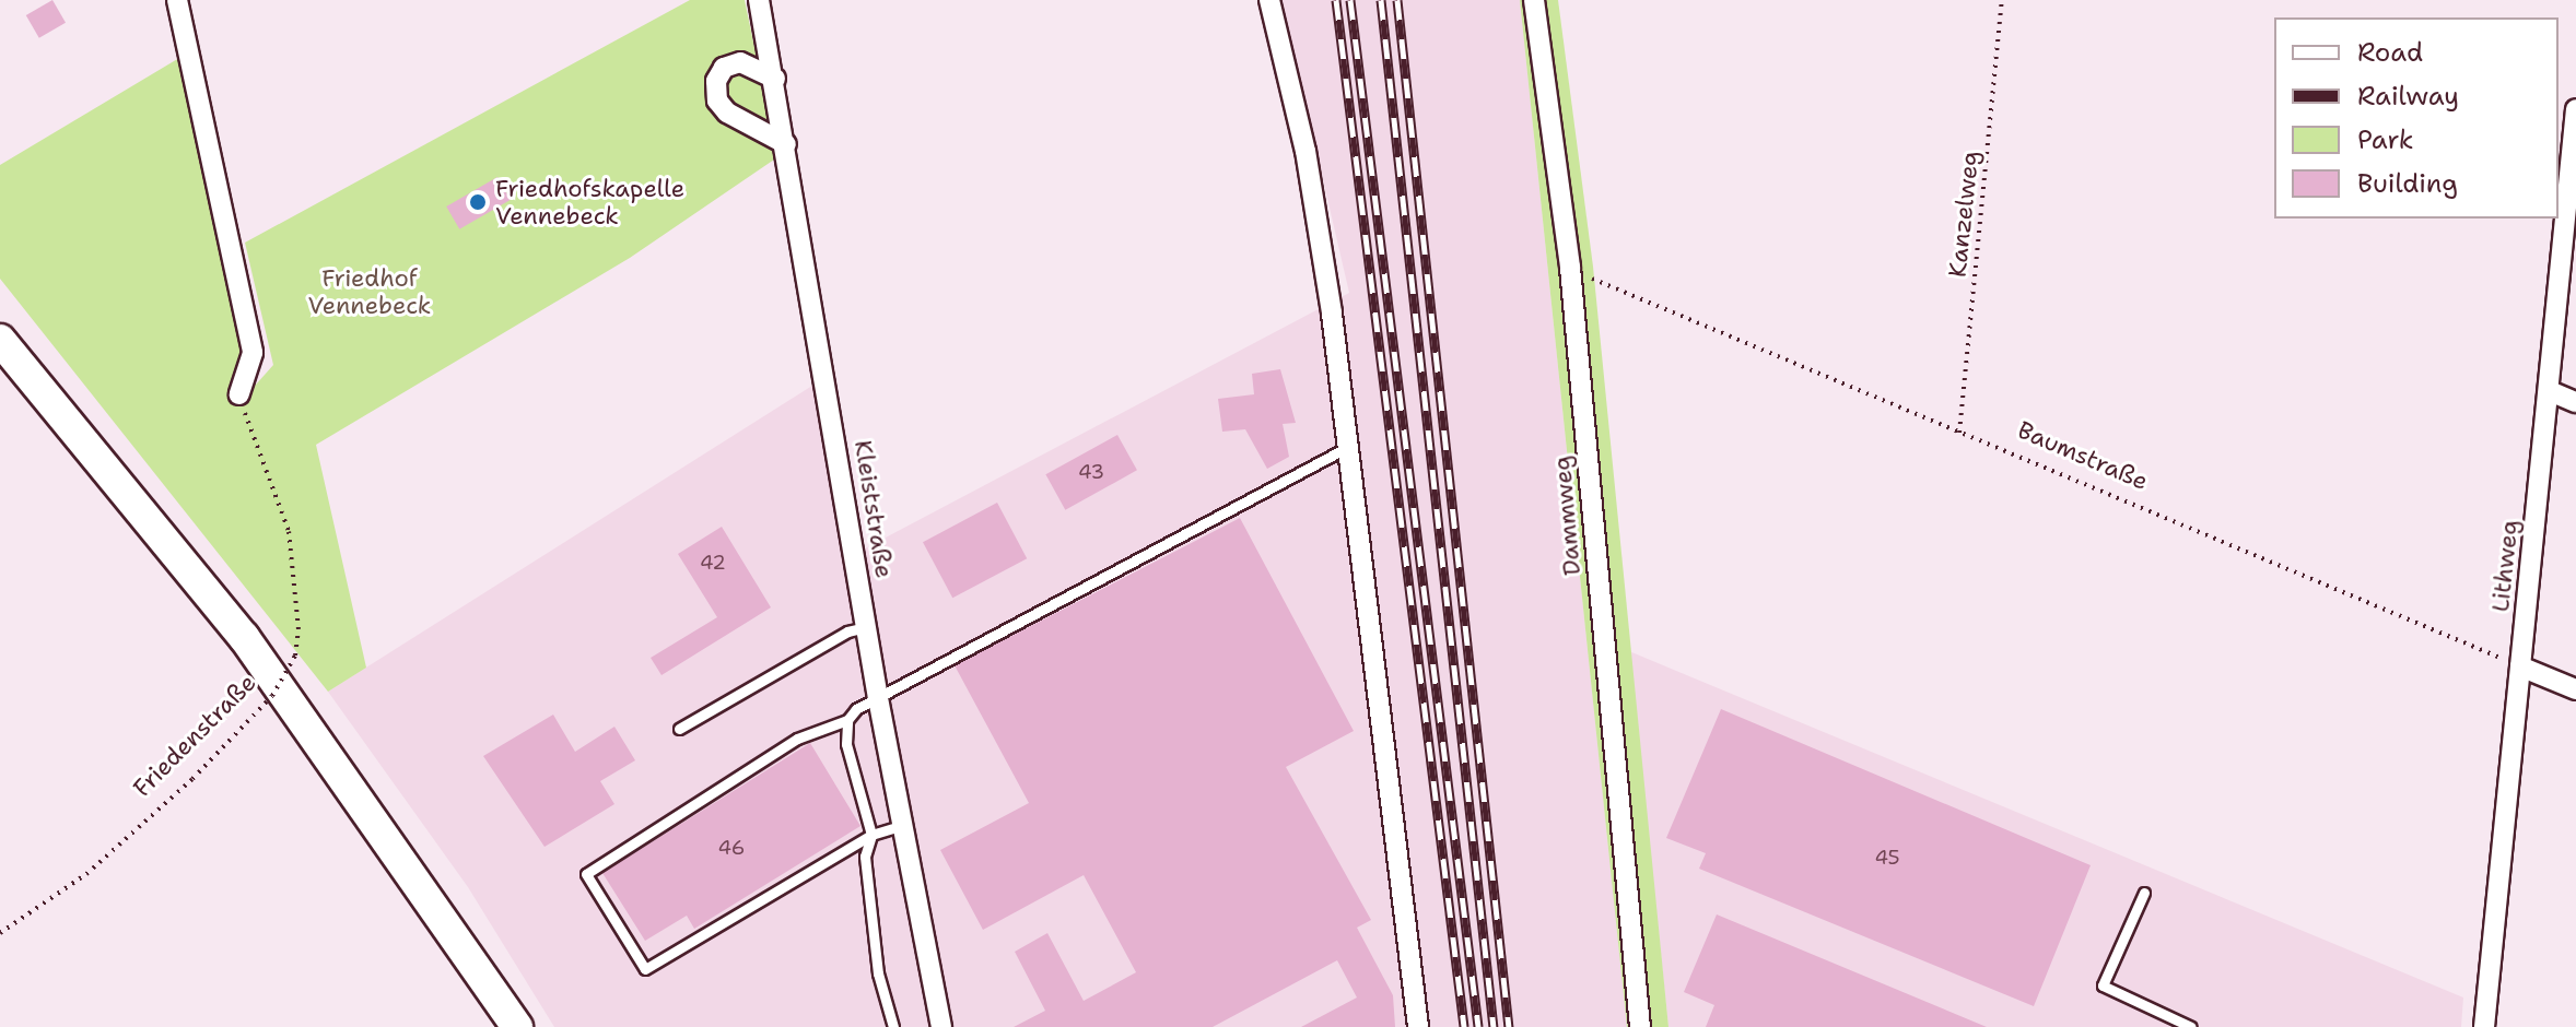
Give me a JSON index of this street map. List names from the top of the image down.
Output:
{
  "streets": {
    "street": ["Kleiststraße", "Dammweg", "Lithweg"],
    "path": ["Kanzelweg", "Baumstraße", "Friedenstraße"]
  },
  "crossings": [
    ["Kanzelweg", "Baumstraße"],
    ["Baumstraße", "Dammweg"],
    ["Baumstraße", "Lithweg"]
  ],
  "parks": ["Friedhof Vennebeck"],
  "places": ["Friedhofskapelle Vennebeck"],
  "house_numbers": [
    "43",
    "42",
    "46",
    "45"
  ],
  "legend": [
    "Road",
    "Railway",
    "Park",
    "Building"
  ]
}
